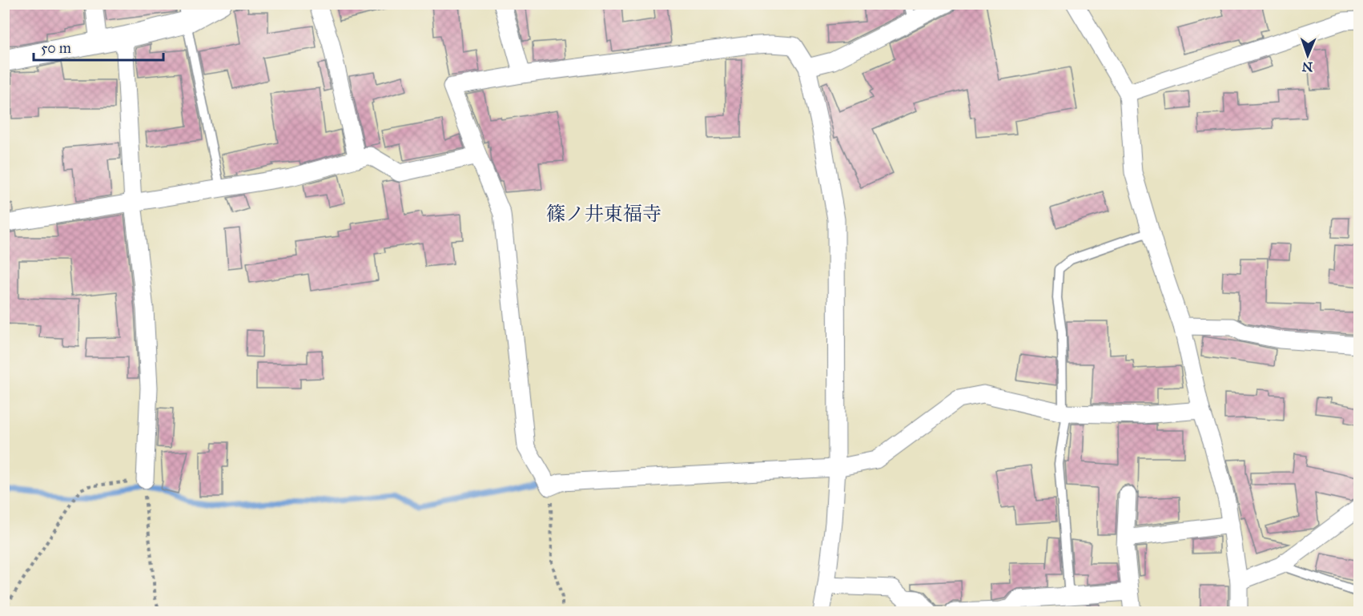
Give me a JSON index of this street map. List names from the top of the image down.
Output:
{
  "districts": ["篠ノ井東福寺"],
  "scale_bar": "50 m",
  "north": "bottom"
}
